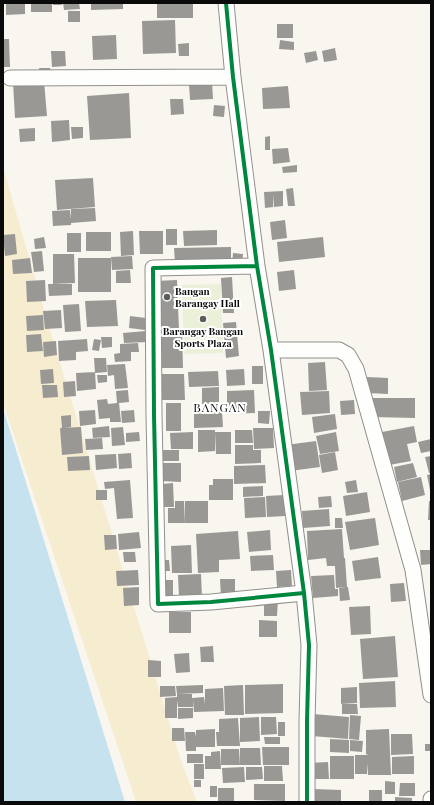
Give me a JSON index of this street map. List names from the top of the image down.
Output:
{
  "districts": ["BANGAN"],
  "places": ["Bangan Barangay Hall", "Barangay Bangan Sports Plaza"]
}
